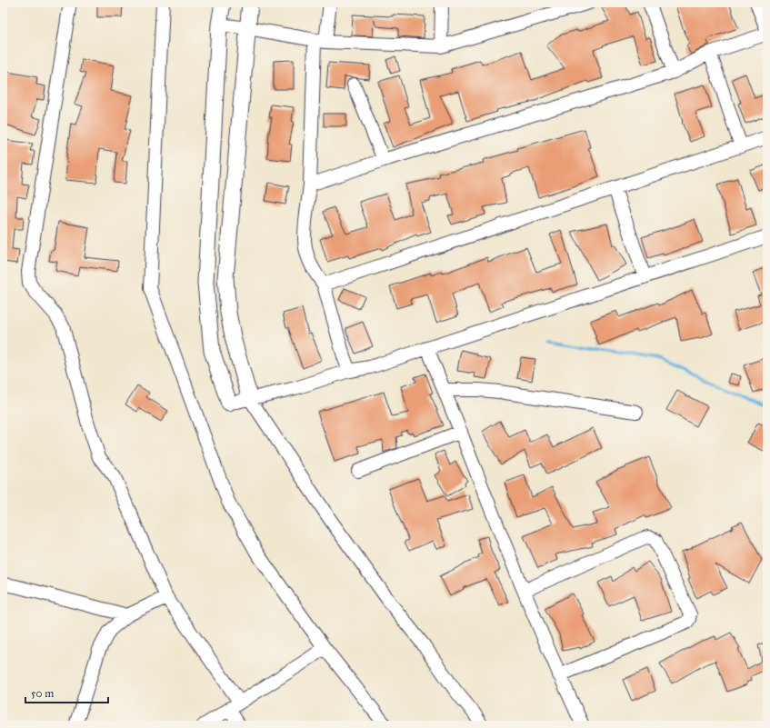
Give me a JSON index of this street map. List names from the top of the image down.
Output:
{
  "scale_bar": "50 m"
}
